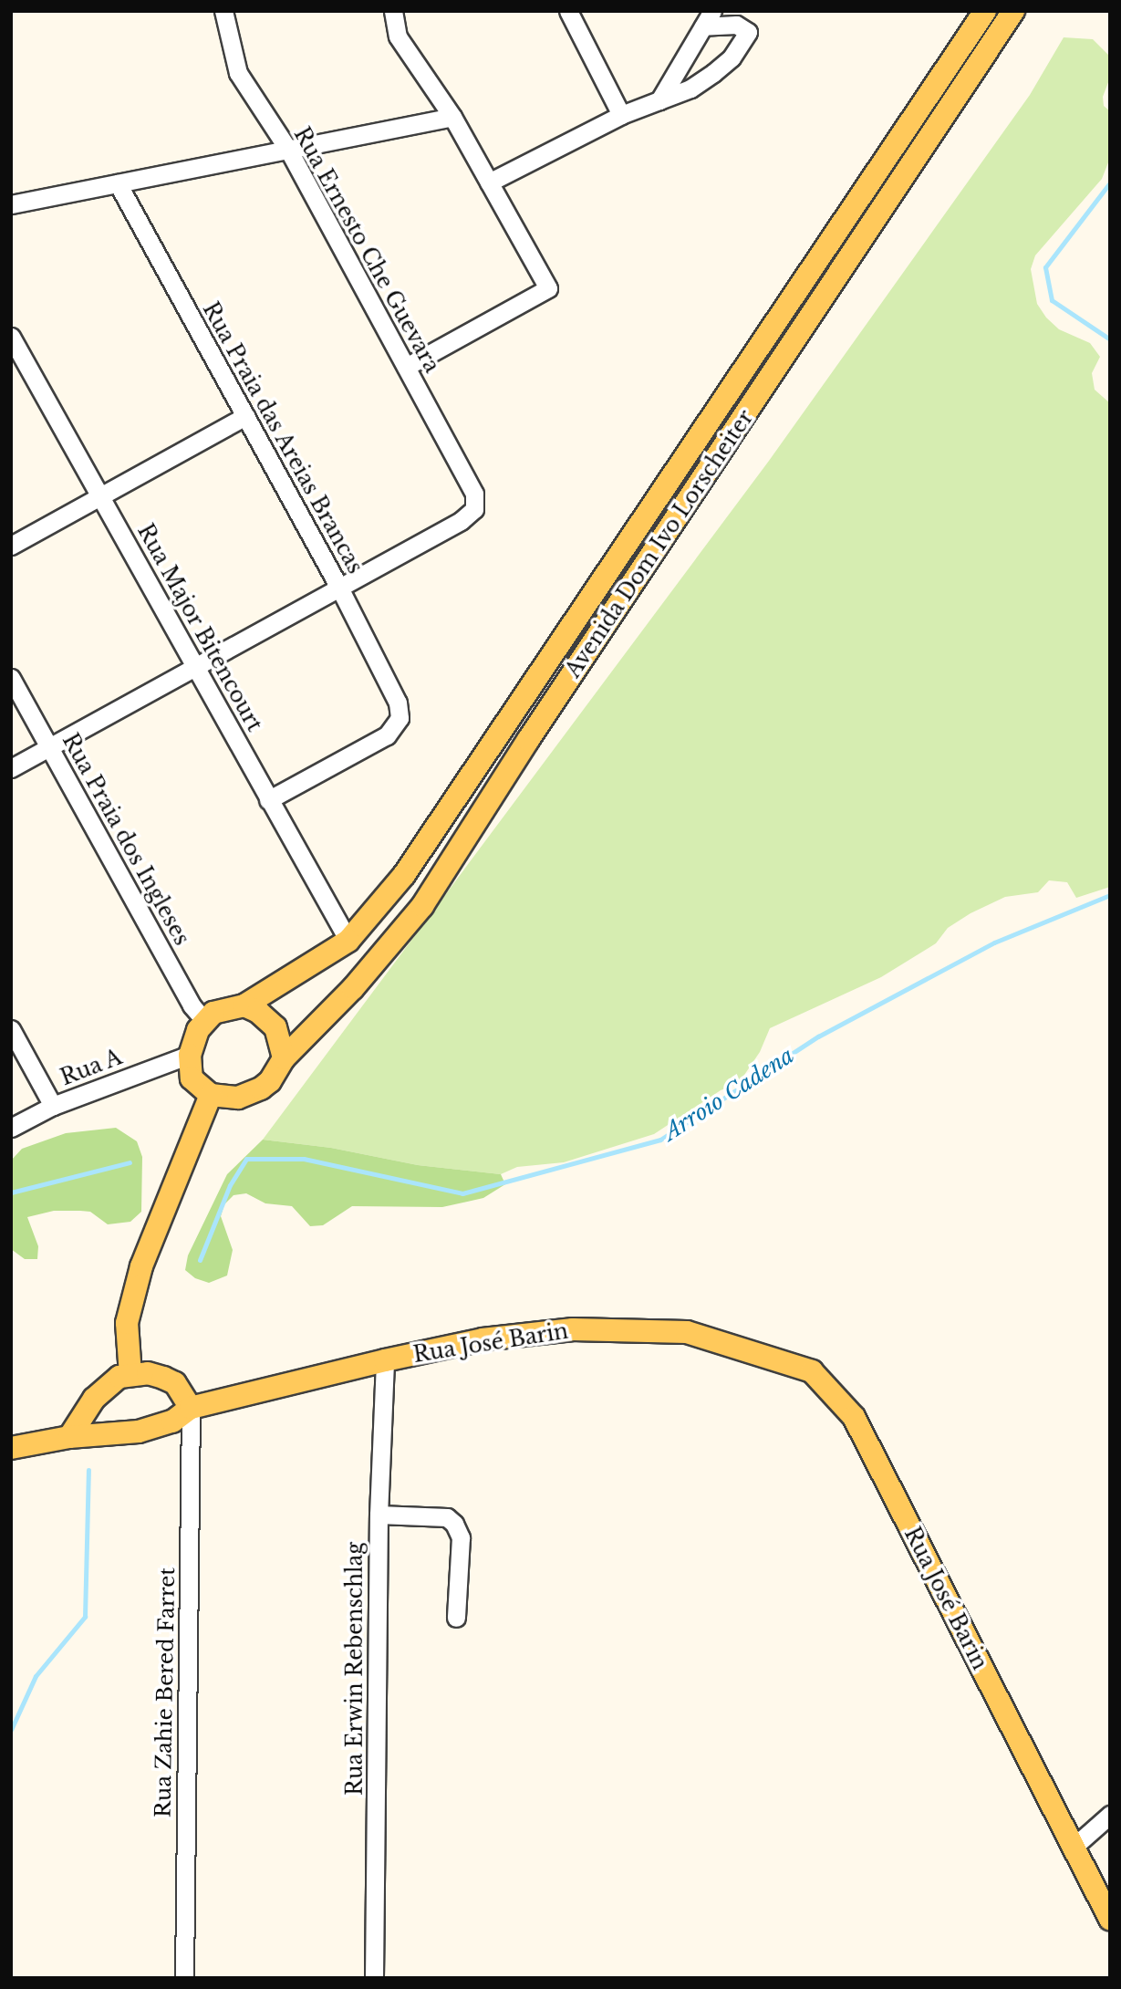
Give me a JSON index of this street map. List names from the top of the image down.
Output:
{
  "streets": {
    "main road": ["Avenida Dom Ivo Lorscheiter", "Rua José Barin"],
    "street": [
      "Rua Ernesto Che Guevara",
      "Rua Praia das Areias Brancas",
      "Rua Major Bitencourt",
      "Rua Praia dos Ingleses",
      "Rua A",
      "Rua Erwin Rebenschlag",
      "Rua Zahie Bered Farret"
    ]
  },
  "crossings": [
    ["Rua Ernesto Che Guevara", "Rua Praia das Areias Brancas"],
    ["Rua Praia das Areias Brancas", "Rua Major Bitencourt"],
    ["Avenida Dom Ivo Lorscheiter", "Rua Major Bitencourt"],
    ["Avenida Dom Ivo Lorscheiter", "Rua Praia dos Ingleses"],
    ["Avenida Dom Ivo Lorscheiter", "Rua A"],
    ["Rua Praia dos Ingleses", "Rua A"],
    ["Rua José Barin", "Rua Erwin Rebenschlag"],
    ["Rua José Barin", "Rua Zahie Bered Farret"]
  ],
  "water": ["Arroio Cadena"]
}
